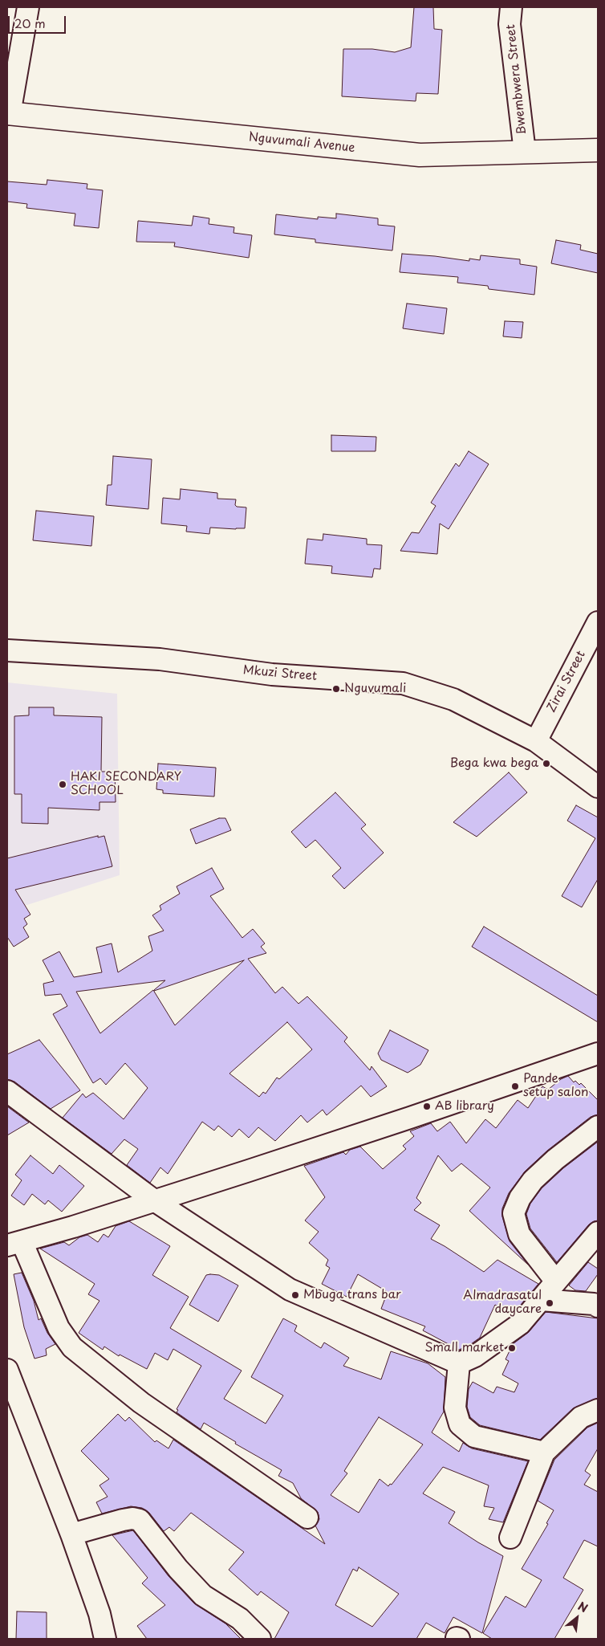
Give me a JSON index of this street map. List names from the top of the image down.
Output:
{
  "streets": {
    "street": [
      "Bwembwera Street",
      "Nguvumali Avenue",
      "Mkuzi Street",
      "Zirai Street"
    ]
  },
  "crossings": [
    ["Bwembwera Street", "Nguvumali Avenue"],
    ["Mkuzi Street", "Zirai Street"]
  ],
  "places": [
    "Nguvumali",
    "Bega kwa bega",
    "HAKI SECONDARY SCHOOL",
    "Pande setup salon",
    "AB library",
    "Mbuga trans bar",
    "Almadrasatul daycare",
    "Small market"
  ],
  "scale_bar": "20 m",
  "north": "top right"
}
